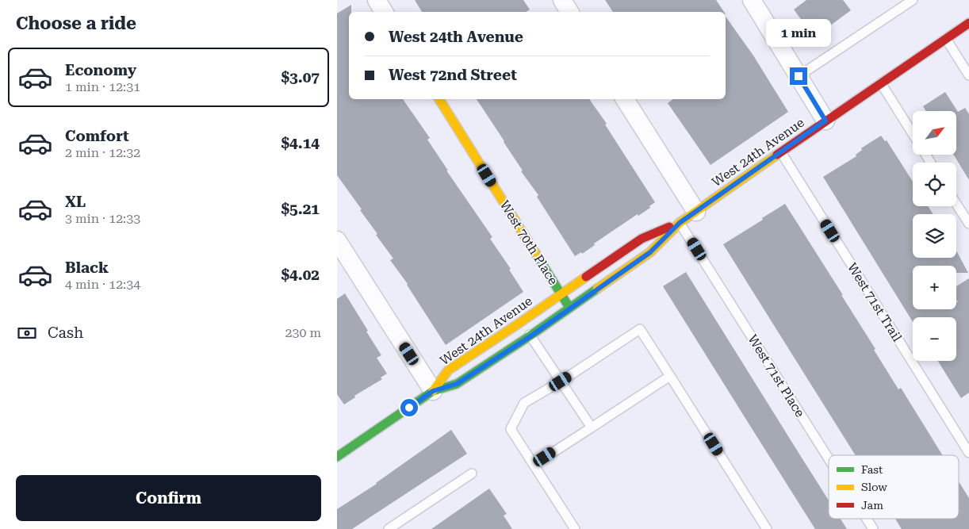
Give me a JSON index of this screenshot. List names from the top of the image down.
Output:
{
  "streets": {
    "street": ["West 24th Avenue", "West 70th Place"],
    "lane": ["West 71st Trail", "West 71st Place"]
  },
  "crossings": [
    ["West 24th Avenue", "West 70th Place"],
    ["West 24th Avenue", "West 71st Trail"],
    ["West 24th Avenue", "West 71st Place"]
  ],
  "legend": ["Fast", "Slow", "Jam"],
  "north": "top right",
  "page": {
    "heading": "Choose a ride",
    "banner": ["West 24th Avenue", "West 72nd Street"],
    "bubble": "1 min",
    "list": [
      {
        "name": "Economy",
        "note": "1 min · 12:31",
        "value": "$3.07"
      },
      {
        "name": "Comfort",
        "note": "2 min · 12:32",
        "value": "$4.14"
      },
      {
        "name": "XL",
        "note": "3 min · 12:33",
        "value": "$5.21"
      },
      {
        "name": "Black",
        "note": "4 min · 12:34",
        "value": "$4.02"
      }
    ],
    "map_buttons": ["+", "−"],
    "pay": ["Cash", "230 m"],
    "buttons": "Confirm"
  }
}
